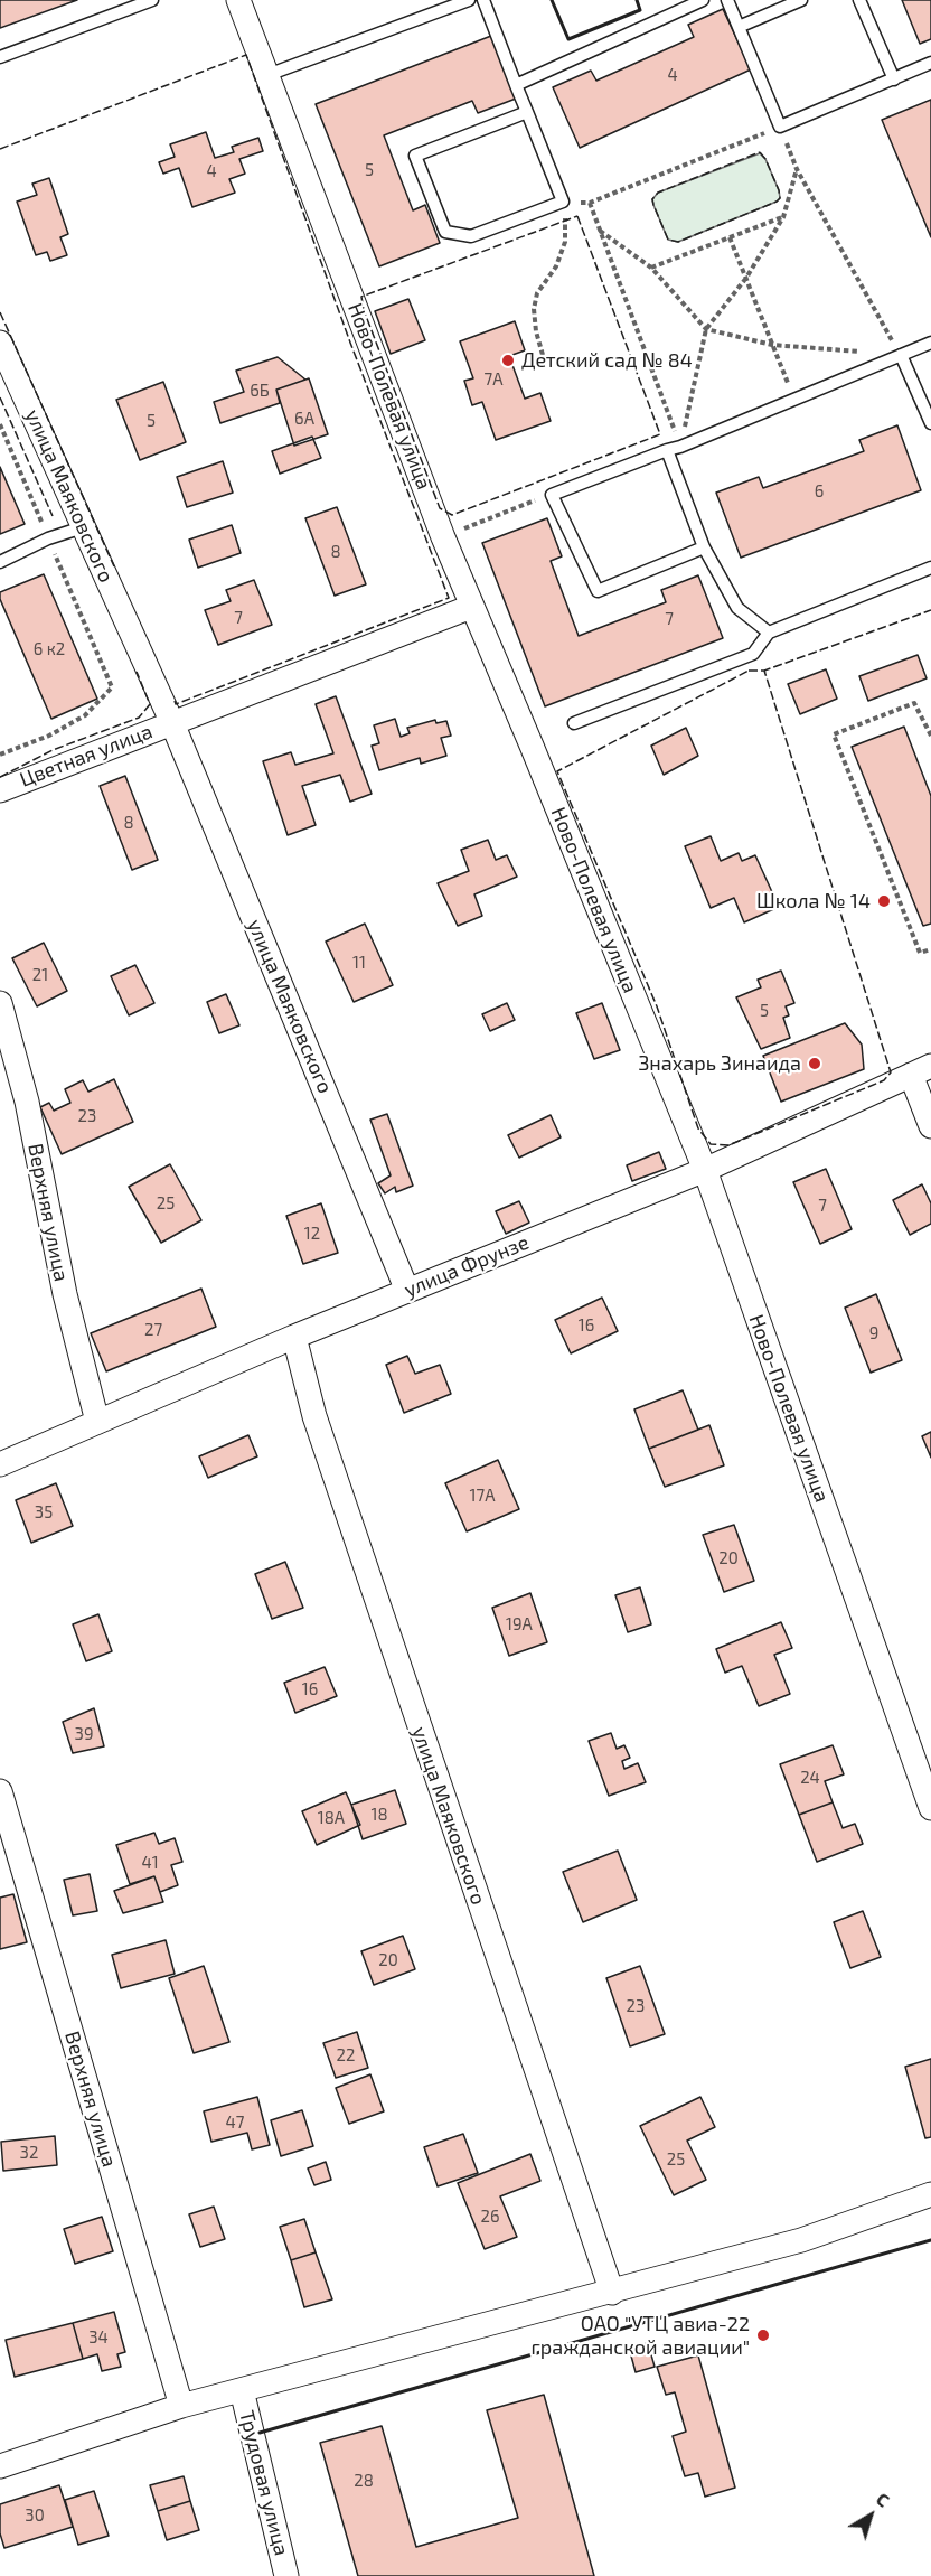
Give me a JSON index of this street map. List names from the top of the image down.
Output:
{
  "streets": {
    "street": [
      "Ново-Полевая улица",
      "улица Маяковского",
      "Цветная улица",
      "Верхняя улица",
      "улица Фрунзе",
      "Трудовая улица"
    ]
  },
  "crossings": [
    ["Ново-Полевая улица", "улица Фрунзе"],
    ["улица Маяковского", "Цветная улица"],
    ["улица Маяковского", "улица Фрунзе"],
    ["Верхняя улица", "улица Фрунзе"]
  ],
  "places": [
    "Детский сад № 84",
    "Школа № 14",
    "Знахарь Зинаида",
    "ОАО \"УТЦ авиа-22 гражданской авиации\""
  ],
  "house_numbers": [
    "4",
    "5",
    "4",
    "7А",
    "6Б",
    "6А",
    "5",
    "6",
    "8",
    "7",
    "7",
    "6 к2",
    "8",
    "11",
    "21",
    "5",
    "23",
    "25",
    "7",
    "12",
    "16",
    "27",
    "9",
    "17А",
    "35",
    "20",
    "19А",
    "16",
    "39",
    "24",
    "18",
    "18А",
    "41",
    "20",
    "23",
    "22",
    "47",
    "32",
    "25",
    "26",
    "34",
    "28",
    "30"
  ],
  "north": "top right"
}
